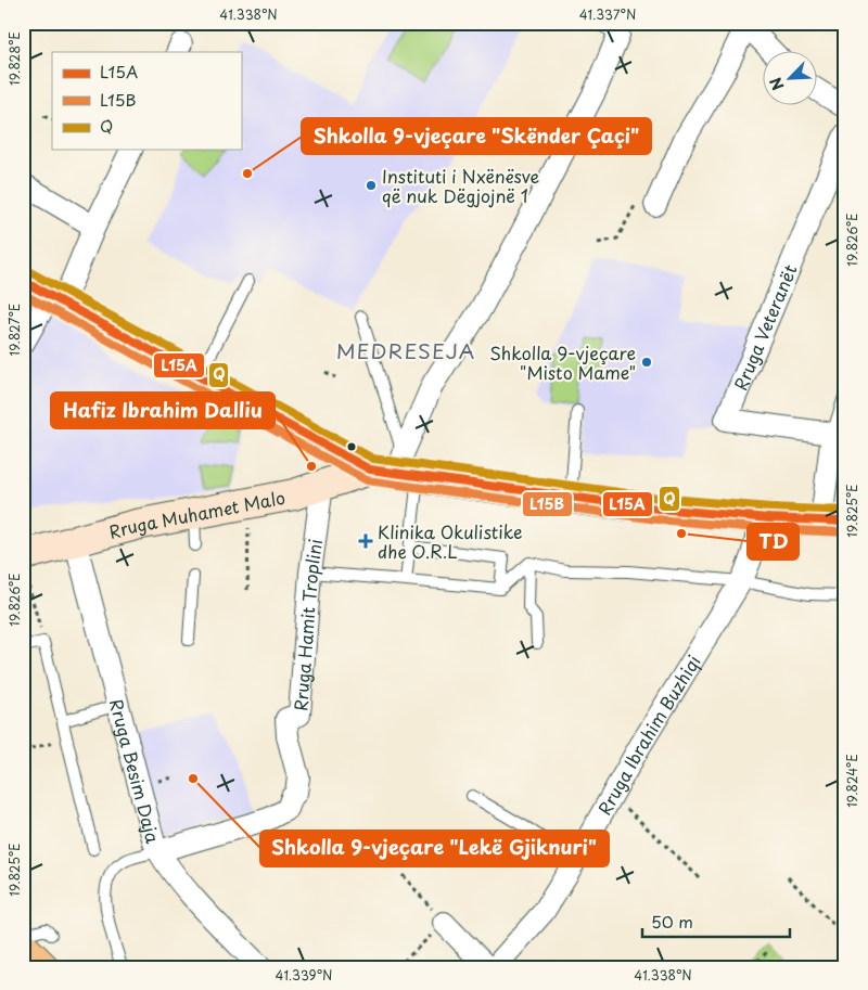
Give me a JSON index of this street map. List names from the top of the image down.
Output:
{
  "streets": {
    "main road": ["Rruga Muhamet Malo"],
    "street": [
      "Rruga Veteranët",
      "Rruga Hamit Troplini",
      "Rruga Ibrahim Buzhiqi",
      "Rruga Besim Daja"
    ]
  },
  "crossings": [
    ["Rruga Muhamet Malo", "Rruga Hamit Troplini"],
    ["Rruga Muhamet Malo", "Rruga Besim Daja"],
    ["Rruga Hamit Troplini", "Rruga Besim Daja"]
  ],
  "districts": ["MEDRESEJA"],
  "places": {
    "other": [
      "Shkolla 9-vjeçare \"Skënder Çaçi\"",
      "Instituti i Nxënësve që nuk Dëgjojnë 1",
      "Shkolla 9-vjeçare \"Misto Mame\"",
      "Hafiz Ibrahim Dalliu",
      "TD",
      "Shkolla 9-vjeçare \"Lekë Gjiknuri\""
    ],
    "health": ["Klinika Okulistike dhe O.R.L"]
  },
  "lines": ["transit line Q", "transit line L15A", "transit line L15B"],
  "legend": ["L15A", "L15B", "Q"],
  "scale_bar": "50 m",
  "north": "bottom left",
  "coordinates": [
    "41.338°N",
    "41.337°N",
    "19.828°E",
    "19.826°E",
    "19.827°E",
    "19.825°E",
    "19.824°E",
    "41.339°N"
  ]
}
